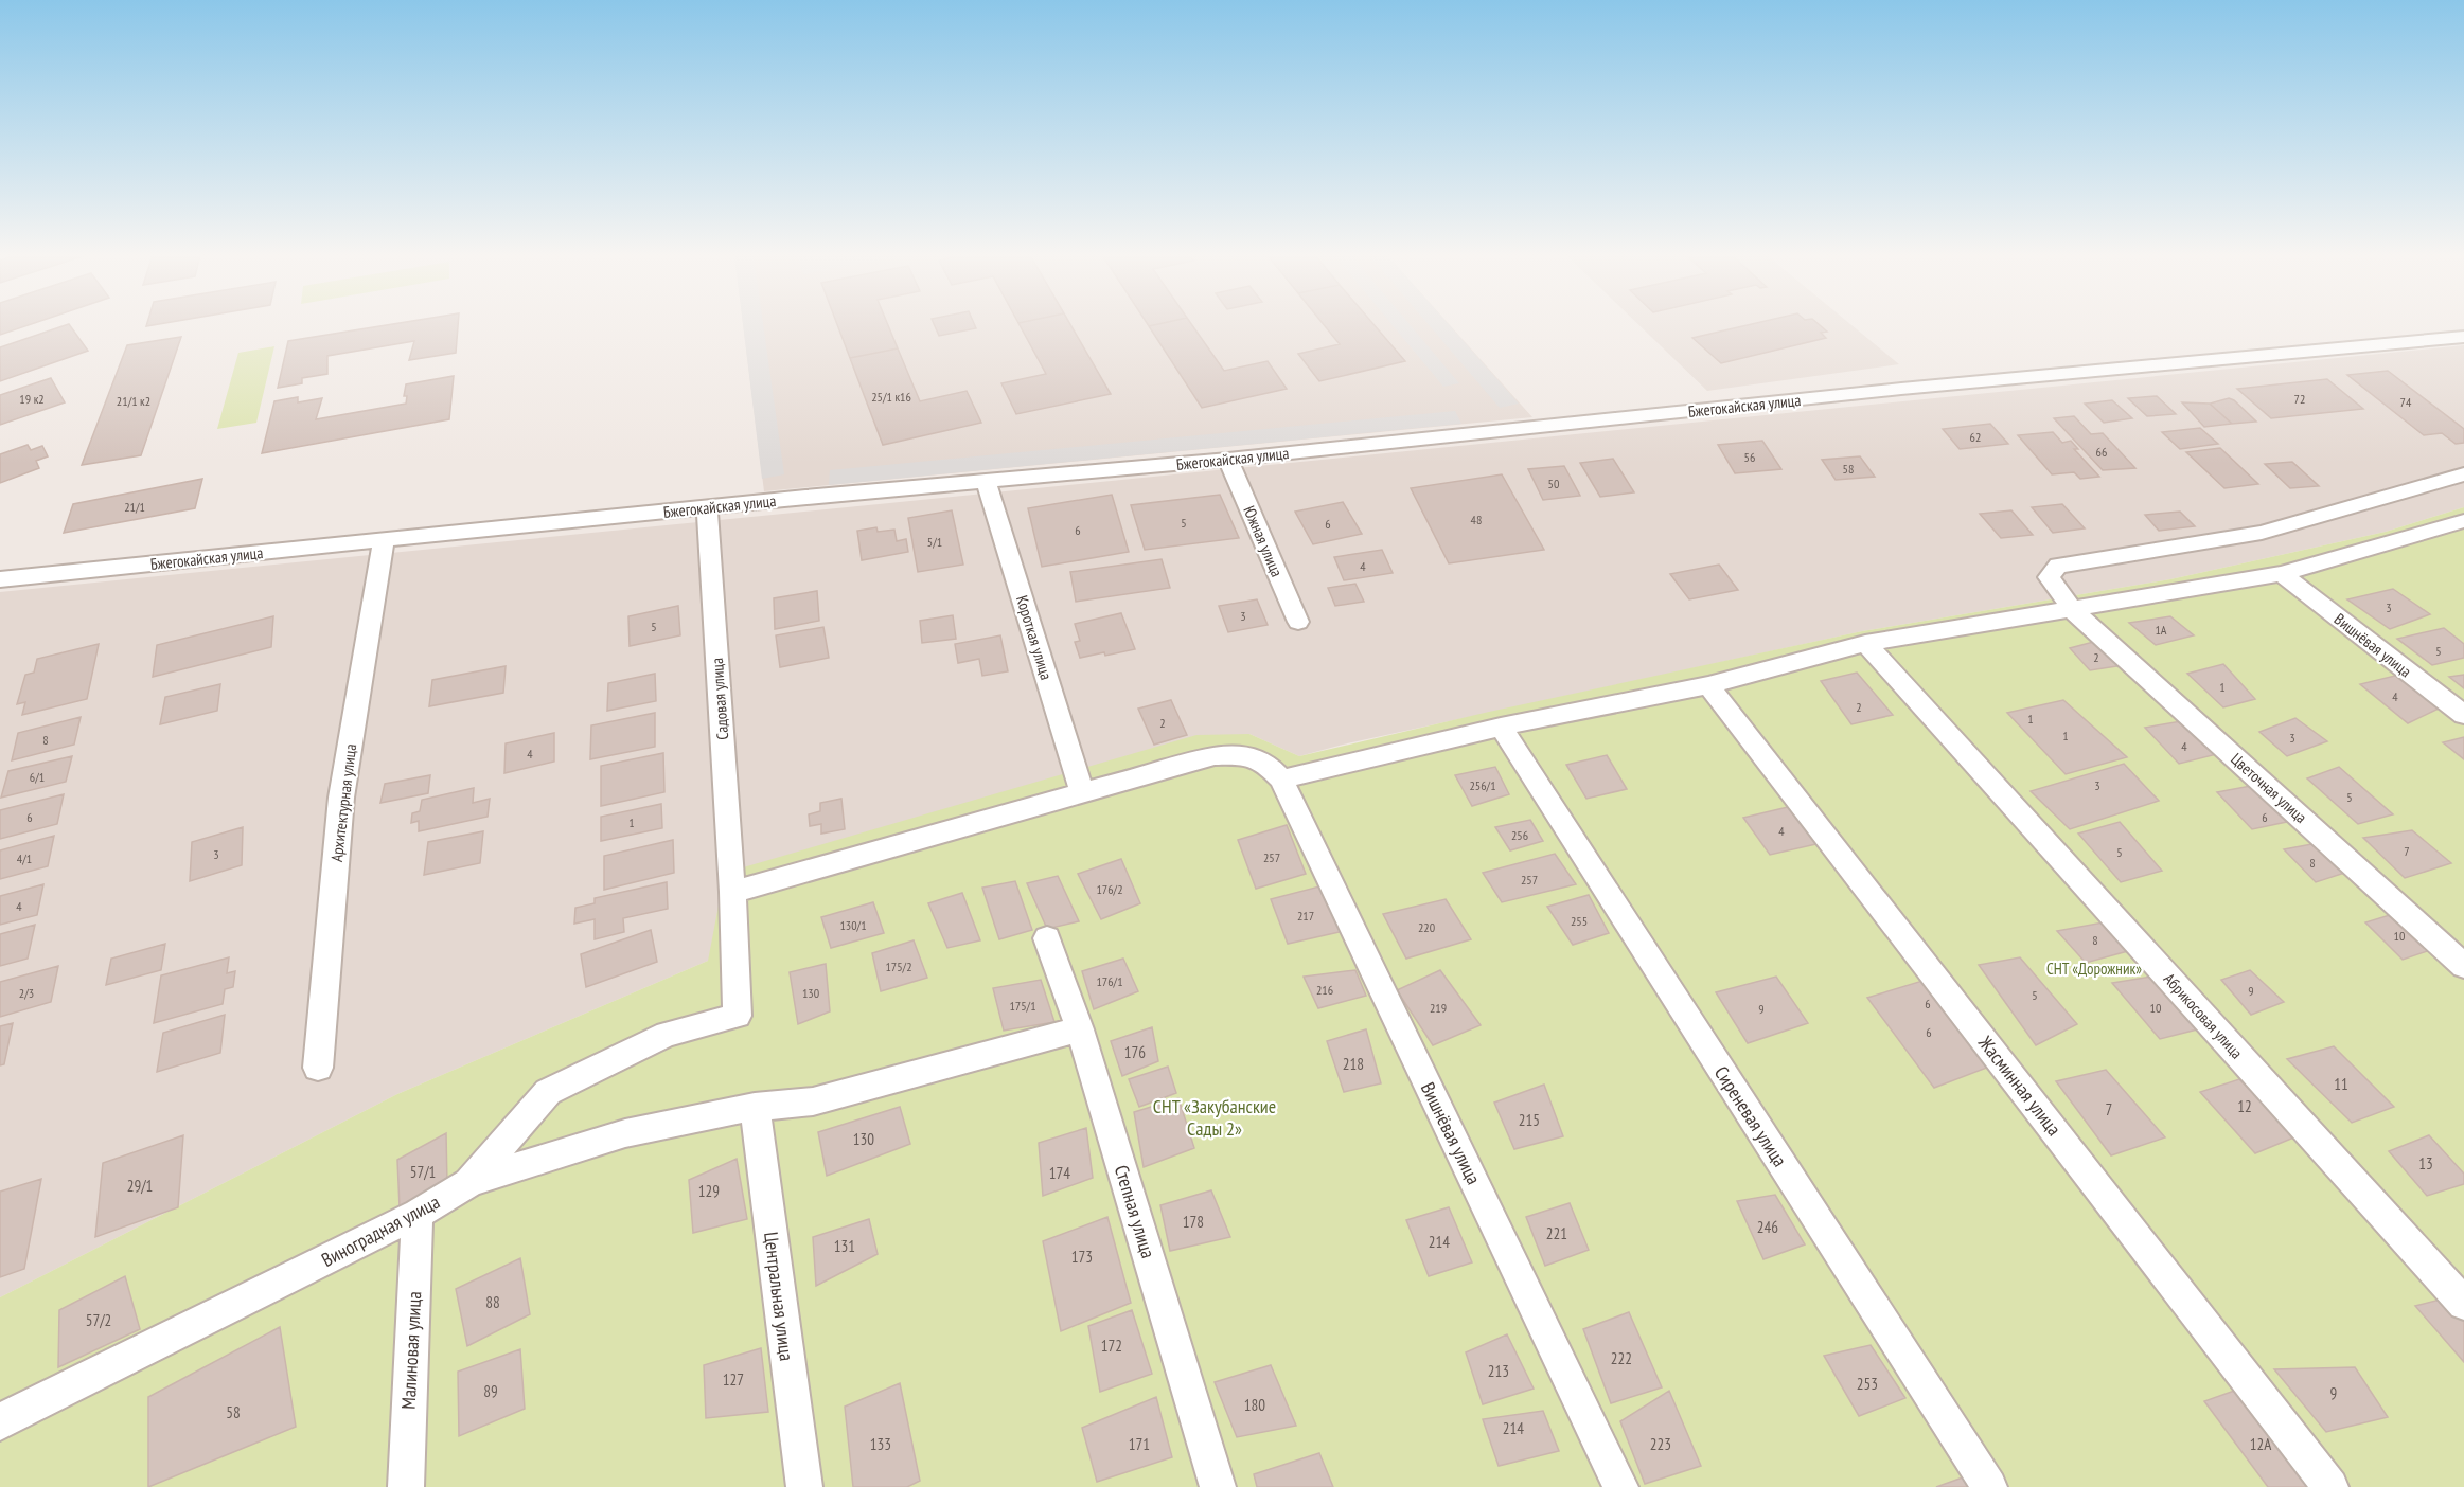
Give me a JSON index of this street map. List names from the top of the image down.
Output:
{
  "streets": {
    "street": [
      "Бжегокайская улица",
      "Южная улица",
      "Короткая улица",
      "Вишнёвая улица",
      "Садовая улица",
      "Цветочная улица",
      "Архитектурная улица",
      "Абрикосовая улица",
      "Жасминная улица",
      "Сиреневая улица",
      "Степная улица",
      "Виноградная улица",
      "Центральная улица",
      "Малиновая улица"
    ]
  },
  "crossings": [
    ["Бжегокайская улица", "Южная улица"],
    ["Бжегокайская улица", "Короткая улица"],
    ["Бжегокайская улица", "Садовая улица"],
    ["Бжегокайская улица", "Архитектурная улица"],
    ["Садовая улица", "Виноградная улица"],
    ["Виноградная улица", "Малиновая улица"]
  ],
  "parks": ["СНТ «Дорожник»", "СНТ «Закубанские Сады 2»"],
  "house_numbers": [
    "25/1 к16",
    "19 к2",
    "72",
    "21/1 к2",
    "74",
    "62",
    "66",
    "56",
    "58",
    "50",
    "21/1",
    "48",
    "5",
    "6",
    "6",
    "5/1",
    "4",
    "3",
    "3",
    "5",
    "1А",
    "5",
    "2",
    "1",
    "4",
    "2",
    "1",
    "2",
    "1",
    "3",
    "8",
    "4",
    "4",
    "6/1",
    "256/1",
    "3",
    "5",
    "6",
    "6",
    "1",
    "4",
    "256",
    "7",
    "5",
    "3",
    "257",
    "4/1",
    "8",
    "257",
    "176/2",
    "4",
    "217",
    "255",
    "130/1",
    "220",
    "10",
    "8",
    "175/2",
    "176/1",
    "216",
    "9",
    "2/3",
    "130",
    "5",
    "6",
    "175/1",
    "219",
    "10",
    "9",
    "6",
    "176",
    "218",
    "11",
    "12",
    "7",
    "215",
    "130",
    "13",
    "57/1",
    "174",
    "29/1",
    "129",
    "178",
    "246",
    "221",
    "214",
    "131",
    "173",
    "88",
    "57/2",
    "172",
    "222",
    "213",
    "127",
    "253",
    "89",
    "9",
    "180",
    "58",
    "214",
    "133",
    "171",
    "223",
    "12А"
  ]
}
